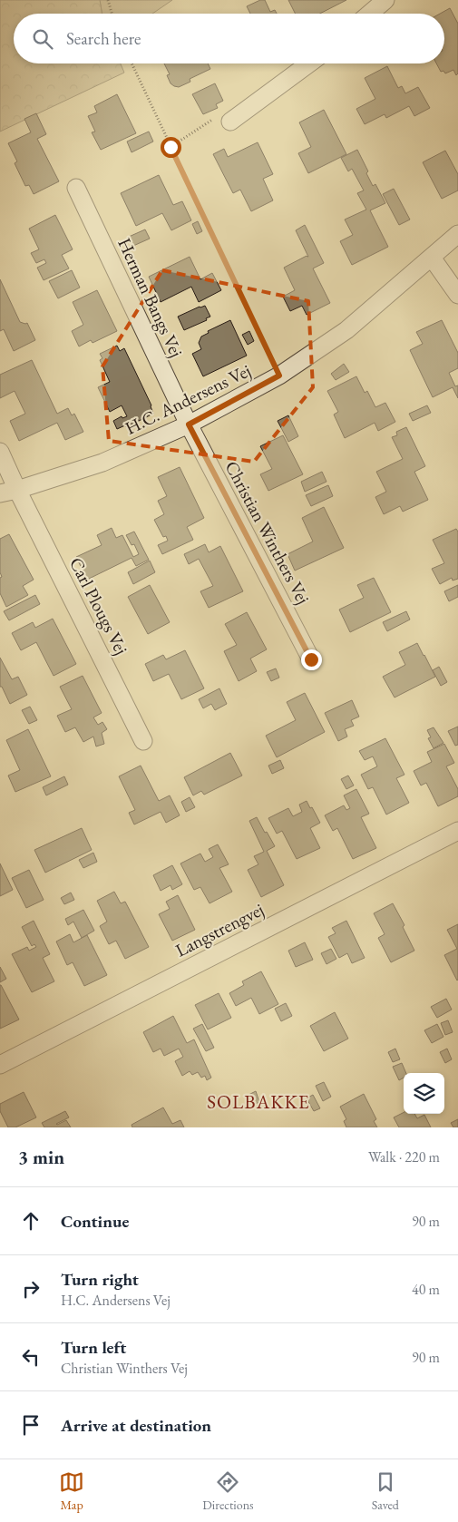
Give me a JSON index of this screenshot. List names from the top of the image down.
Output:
{
  "streets": {
    "street": [
      "Herman Bangs Vej",
      "H.C. Andersens Vej",
      "Christian Winthers Vej",
      "Carl Plougs Vej",
      "Langstrengvej"
    ]
  },
  "crossings": [
    ["Herman Bangs Vej", "H.C. Andersens Vej"],
    ["Herman Bangs Vej", "Christian Winthers Vej"],
    ["H.C. Andersens Vej", "Christian Winthers Vej"],
    ["H.C. Andersens Vej", "Carl Plougs Vej"]
  ],
  "districts": ["SOLBAKKE"],
  "page": {
    "search": "Search here",
    "heading": ["3 min", "Walk · 220 m"],
    "list": [
      ["Continue", "90 m"],
      ["Turn right", "H.C. Andersens Vej", "40 m"],
      ["Turn left", "Christian Winthers Vej", "90 m"],
      "Arrive at destination"
    ],
    "nav": ["Map", "Directions", "Saved"]
  }
}
